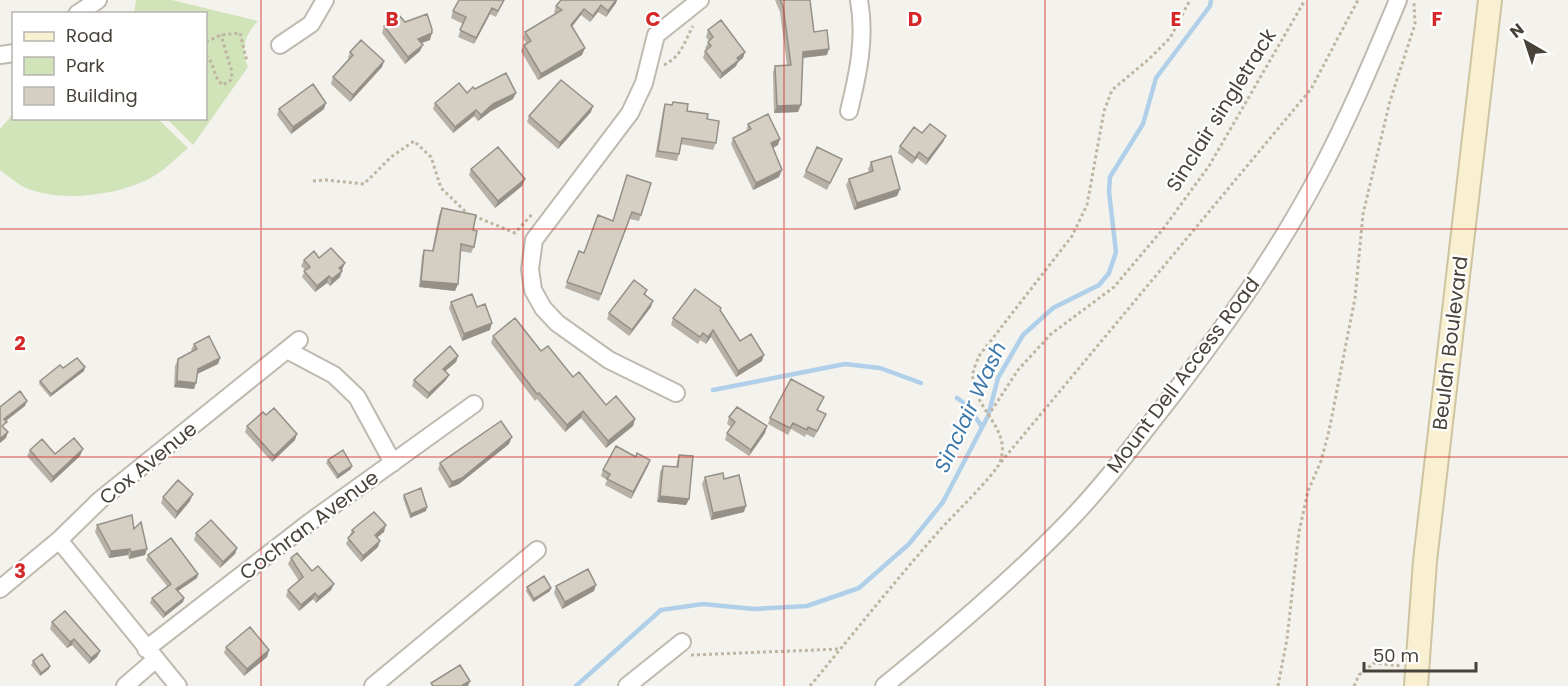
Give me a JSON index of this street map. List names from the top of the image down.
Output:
{
  "streets": {
    "main road": ["Beulah Boulevard"],
    "street": ["Mount Dell Access Road", "Cox Avenue", "Cochran Avenue"],
    "path": ["Sinclair singletrack"]
  },
  "crossings": [
    ["Cox Avenue", "Cochran Avenue"]
  ],
  "water": ["Sinclair Wash"],
  "legend": ["Road", "Park", "Building"],
  "scale_bar": "50 m",
  "north": "top left",
  "grid": {
    "columns": [
      "B",
      "C",
      "D",
      "E",
      "F"
    ],
    "rows": ["2", "3"]
  }
}
